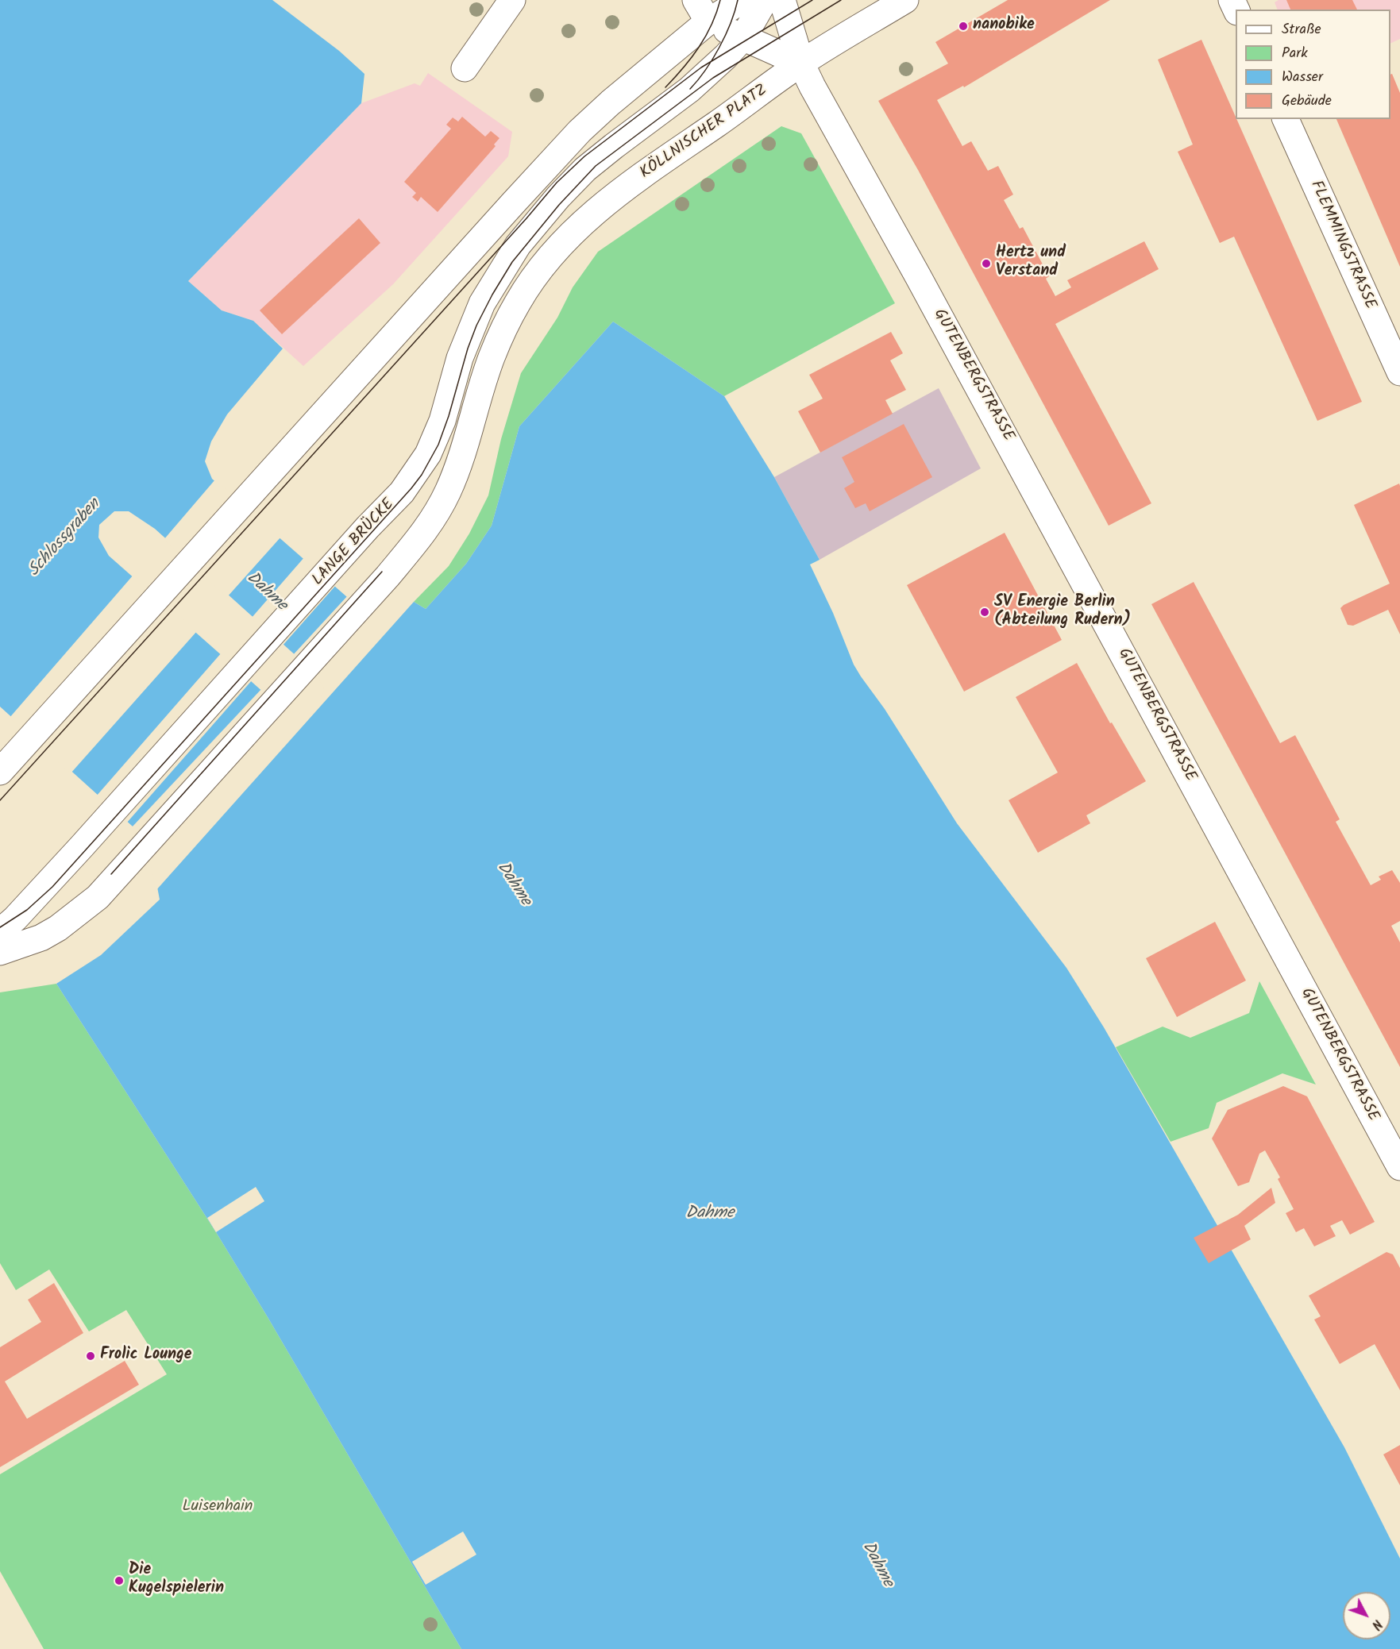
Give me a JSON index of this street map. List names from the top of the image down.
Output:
{
  "streets": {
    "main road": [
      "KÖLLNISCHER PLATZ",
      "FLEMMINGSTRASSE",
      "GUTENBERGSTRASSE",
      "LANGE BRÜCKE"
    ]
  },
  "crossings": [
    ["KÖLLNISCHER PLATZ", "GUTENBERGSTRASSE"]
  ],
  "water": ["Schlossgraben", "Dahme"],
  "parks": ["Luisenhain"],
  "places": [
    "nanobike",
    "Hertz und Verstand",
    "SV Energie Berlin (Abteilung Rudern)",
    "Frolic Lounge",
    "Die Kugelspielerin"
  ],
  "legend": [
    "Straße",
    "Park",
    "Wasser",
    "Gebäude"
  ],
  "north": "bottom right"
}
